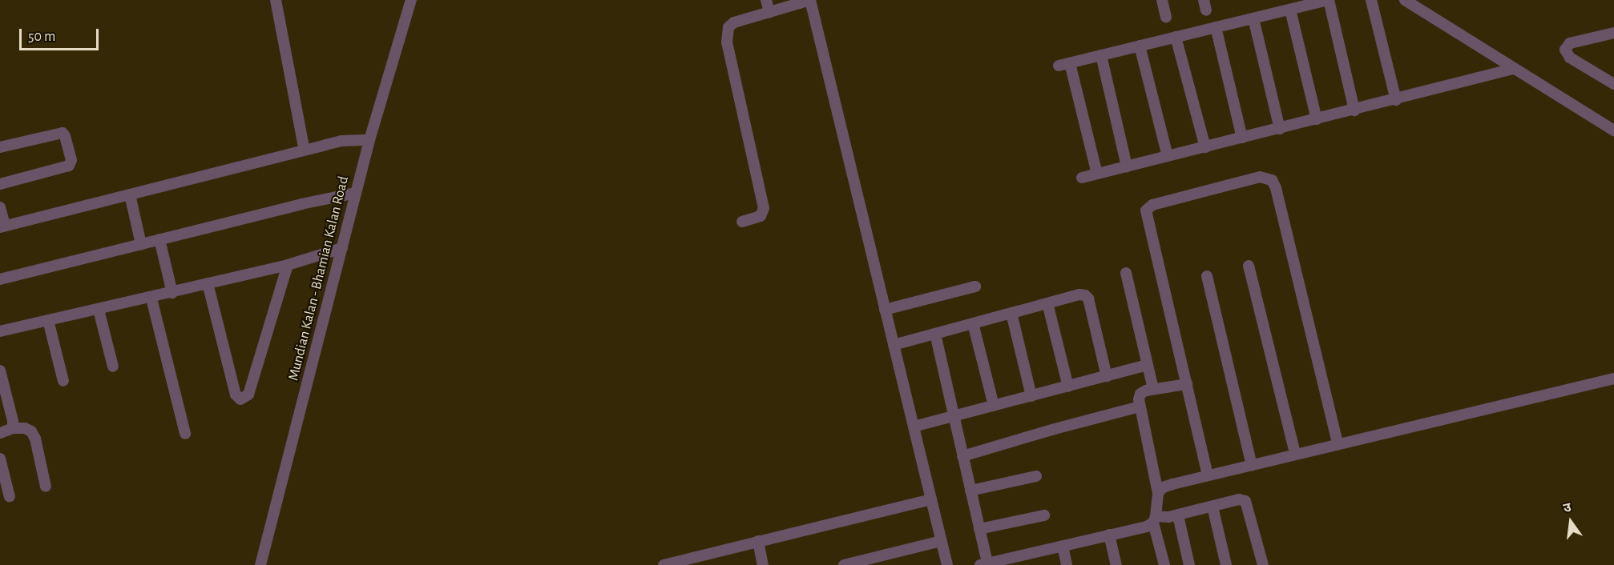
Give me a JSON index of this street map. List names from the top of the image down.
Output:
{
  "streets": {
    "street": ["Mundian Kalan - Bhamian Kalan Road"]
  },
  "scale_bar": "50 m",
  "north": "top"
}
